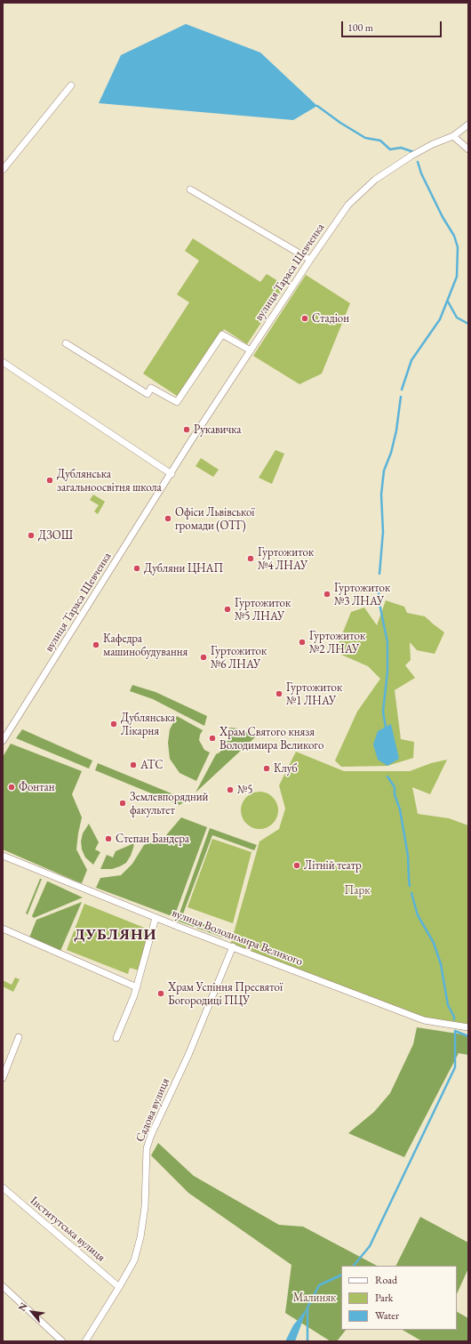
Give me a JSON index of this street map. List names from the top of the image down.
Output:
{
  "streets": {
    "street": [
      "вулиця Тараса Шевченка",
      "вулиця Володимира Великого",
      "Садова вулиця",
      "Інститутська вулиця"
    ]
  },
  "crossings": [
    ["вулиця Володимира Великого", "Садова вулиця"],
    ["Садова вулиця", "Інститутська вулиця"]
  ],
  "districts": ["ДУБЛЯНИ"],
  "parks": ["Парк", "Малиняк"],
  "places": [
    "Стадіон",
    "Рукавичка",
    "Дублянська загальноосвітня школа",
    "Офіси Львівської громади (ОТГ)",
    "ДЗОШ",
    "Гуртожиток №4 ЛНАУ",
    "Дубляни ЦНАП",
    "Гуртожиток №3 ЛНАУ",
    "Гуртожиток №5 ЛНАУ",
    "Гуртожиток №2 ЛНАУ",
    "Кафедра машинобудування",
    "Гуртожиток №6 ЛНАУ",
    "Гуртожиток №1 ЛНАУ",
    "Дублянська Лікарня",
    "Храм Святого князя Володимира Великого",
    "АТС",
    "Клуб",
    "Фонтан",
    "№5",
    "Землевпорядний факультет",
    "Степан Бандера",
    "Літній театр",
    "Храм Успіння Пресвятої Богородиці ПЦУ"
  ],
  "legend": ["Road", "Park", "Water"],
  "scale_bar": "100 m",
  "north": "top left"
}
